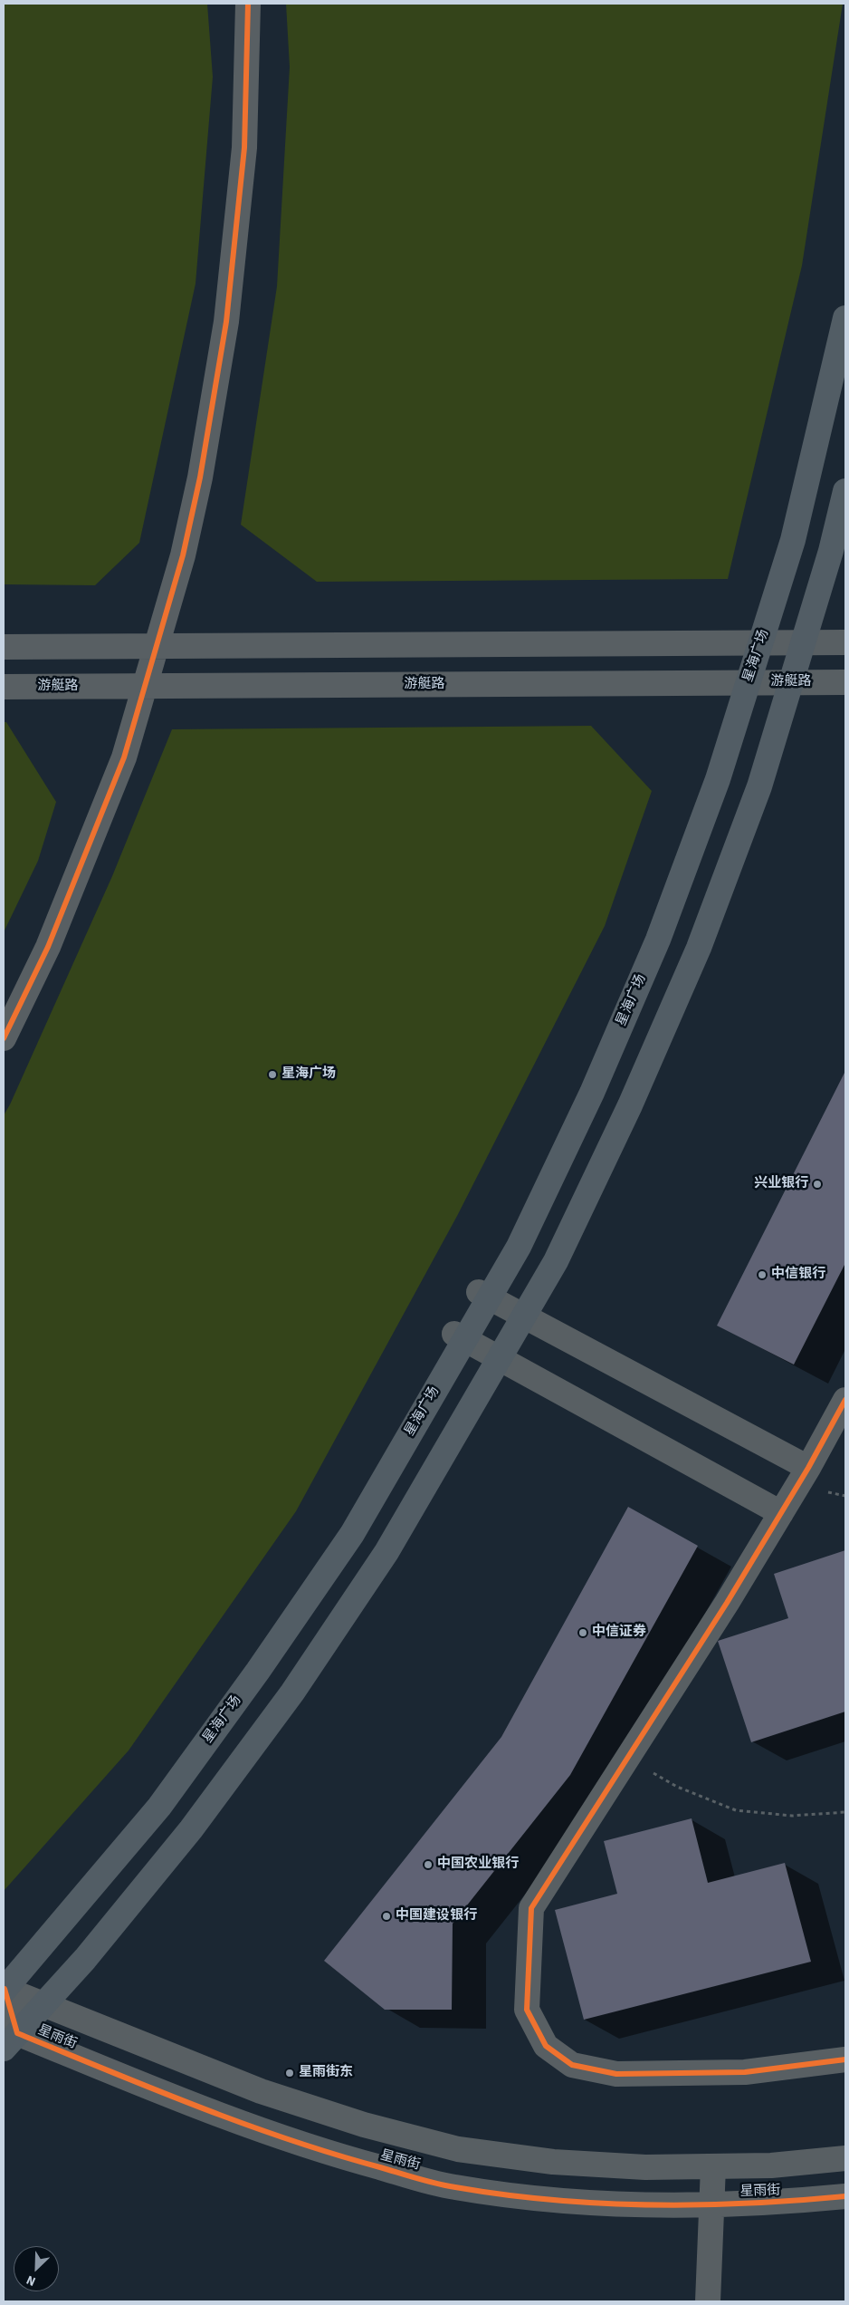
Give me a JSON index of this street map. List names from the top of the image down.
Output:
{
  "streets": {
    "highway": ["星海广场"],
    "street": ["游艇路", "星雨街"]
  },
  "crossings": [
    ["星海广场", "游艇路"],
    ["星海广场", "星雨街"]
  ],
  "places": [
    "星海广场",
    "兴业银行",
    "中信银行",
    "中信证券",
    "中国农业银行",
    "中国建设银行",
    "星雨街东"
  ],
  "north": "bottom left"
}
